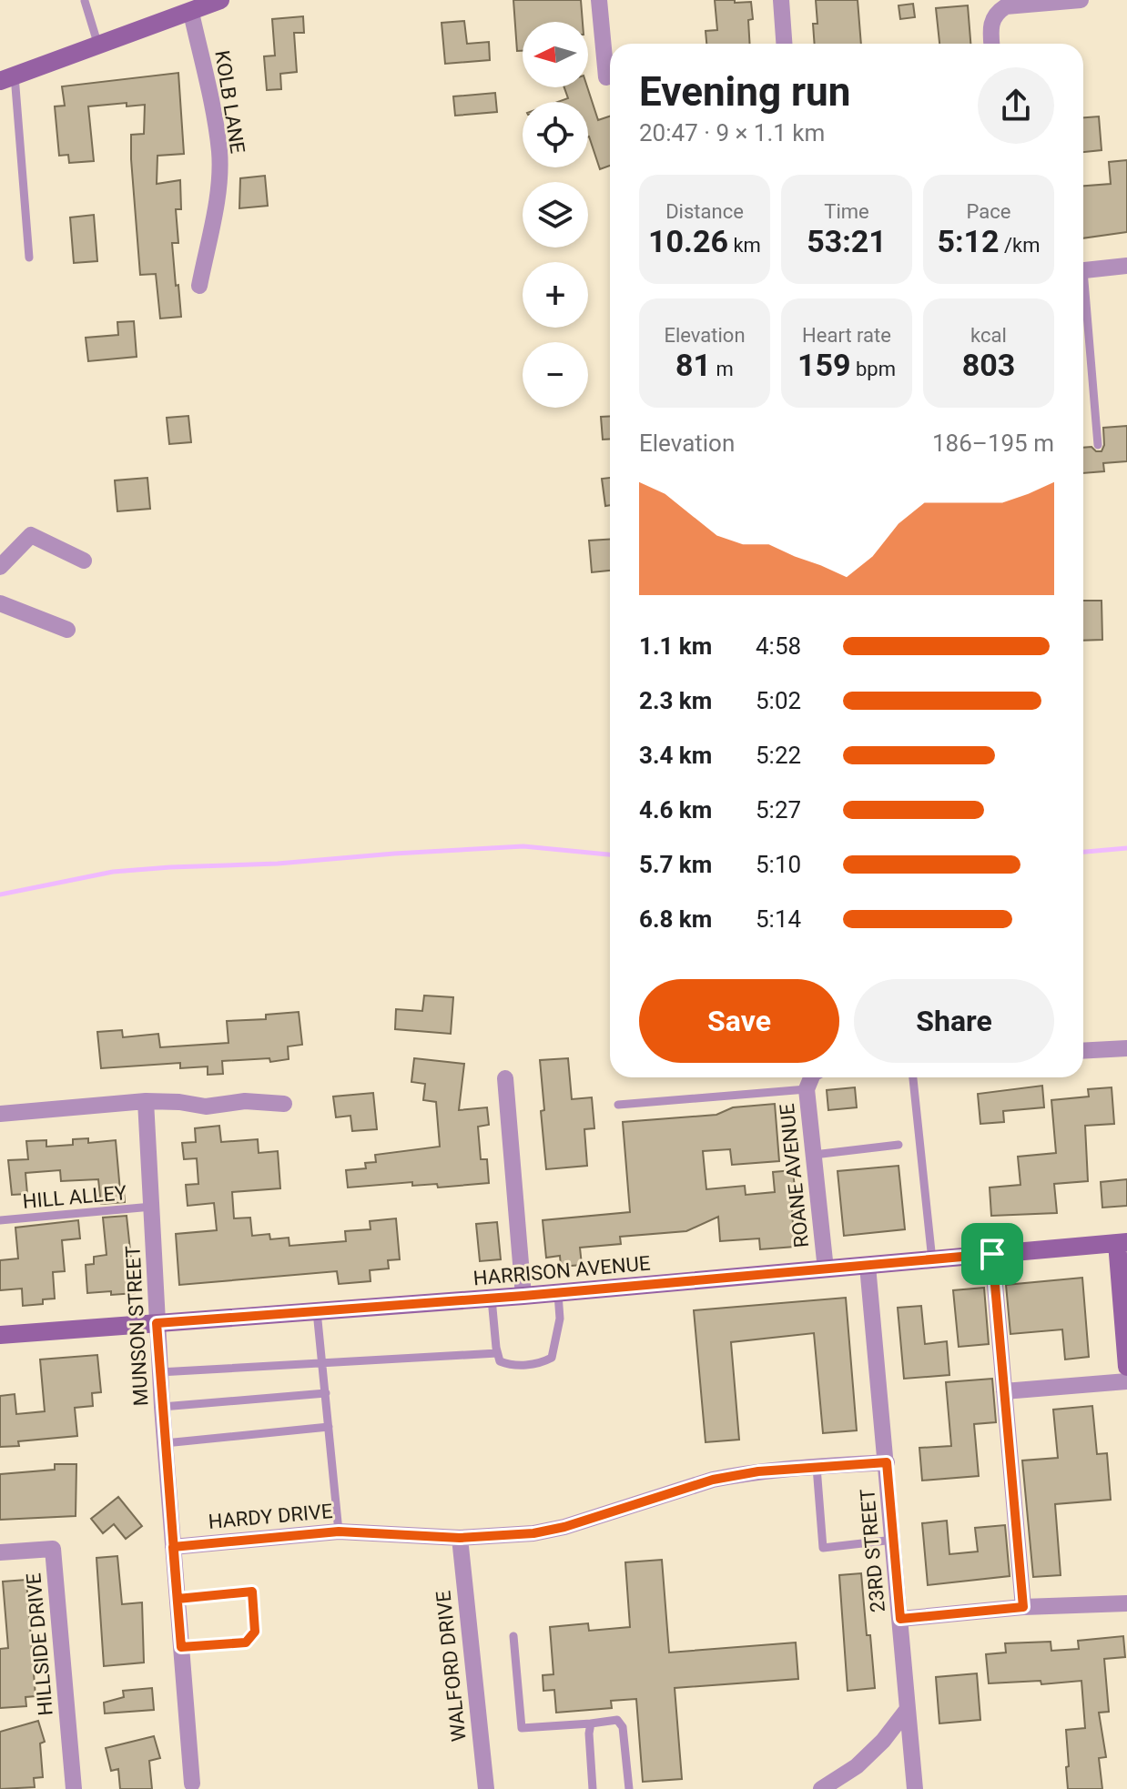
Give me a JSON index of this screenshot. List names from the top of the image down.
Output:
{
  "streets": {
    "main road": ["HARRISON AVENUE"],
    "street": [
      "KOLB LANE",
      "ROANE AVENUE",
      "MUNSON STREET",
      "HARDY DRIVE",
      "23RD STREET",
      "HILLSIDE DRIVE",
      "WALFORD DRIVE"
    ],
    "lane": ["HILL ALLEY"]
  },
  "crossings": [
    ["ROANE AVENUE", "HARRISON AVENUE"],
    ["HILL ALLEY", "MUNSON STREET"],
    ["HARRISON AVENUE", "MUNSON STREET"],
    ["HARRISON AVENUE", "23RD STREET"],
    ["MUNSON STREET", "HARDY DRIVE"],
    ["HARDY DRIVE", "23RD STREET"],
    ["HARDY DRIVE", "WALFORD DRIVE"]
  ],
  "north": "left",
  "page": {
    "map_buttons": ["+", "−"],
    "heading": ["Evening run", "20:47 · 9 × 1.1 km"],
    "stats": [
      ["Distance", "10.26 km"],
      ["Time", "53:21"],
      ["Pace", "5:12 /km"],
      ["Elevation", "81 m"],
      ["Heart rate", "159 bpm"],
      ["kcal", "803"]
    ],
    "chart": ["Elevation", "186–195 m"],
    "list": [
      {
        "name": "1.1 km",
        "note": "4:58"
      },
      {
        "name": "2.3 km",
        "note": "5:02"
      },
      {
        "name": "3.4 km",
        "note": "5:22"
      },
      {
        "name": "4.6 km",
        "note": "5:27"
      },
      {
        "name": "5.7 km",
        "note": "5:10"
      },
      {
        "name": "6.8 km",
        "note": "5:14"
      }
    ],
    "buttons": ["Save", "Share"]
  }
}
